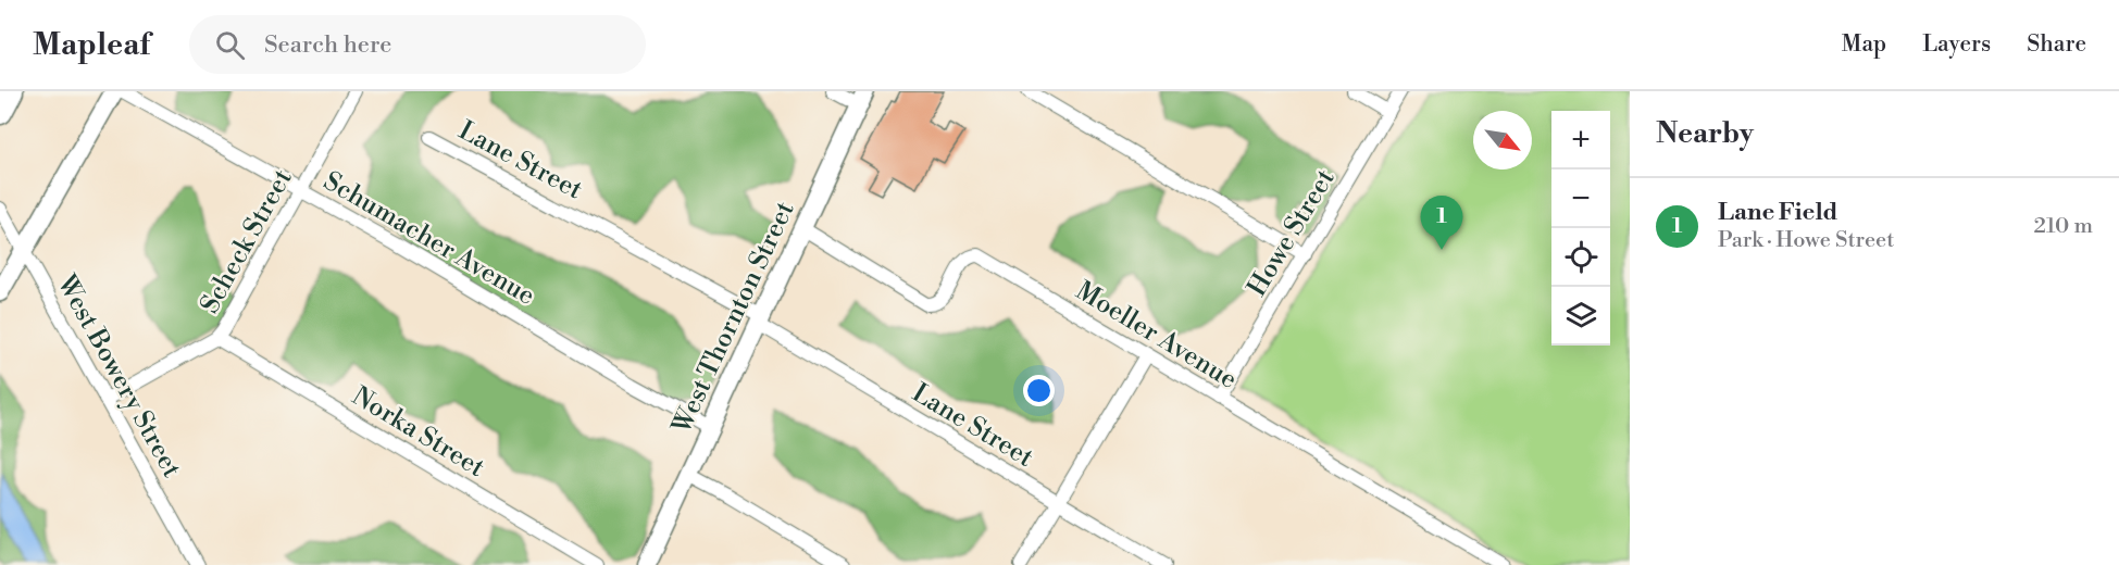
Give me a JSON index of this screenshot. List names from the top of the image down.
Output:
{
  "streets": {
    "main road": ["West Thornton Street"],
    "street": [
      "Lane Street",
      "Howe Street",
      "Schumacher Avenue",
      "Scheck Street",
      "Moeller Avenue",
      "West Bowery Street",
      "Norka Street"
    ]
  },
  "crossings": [
    ["Lane Street", "West Thornton Street"],
    ["Howe Street", "Moeller Avenue"],
    ["Schumacher Avenue", "Scheck Street"],
    ["Schumacher Avenue", "West Thornton Street"],
    ["Scheck Street", "West Bowery Street"],
    ["Scheck Street", "Norka Street"],
    ["West Thornton Street", "Moeller Avenue"]
  ],
  "north": "bottom right",
  "page": {
    "header": "Mapleaf",
    "search": "Search here",
    "nav": ["Map", "Layers", "Share"],
    "heading": "Nearby",
    "map_buttons": ["+", "−"],
    "list": [
      {
        "mark": "1",
        "name": "Lane Field",
        "note": "Park · Howe Street",
        "value": "210 m"
      }
    ],
    "pins": "1"
  }
}
